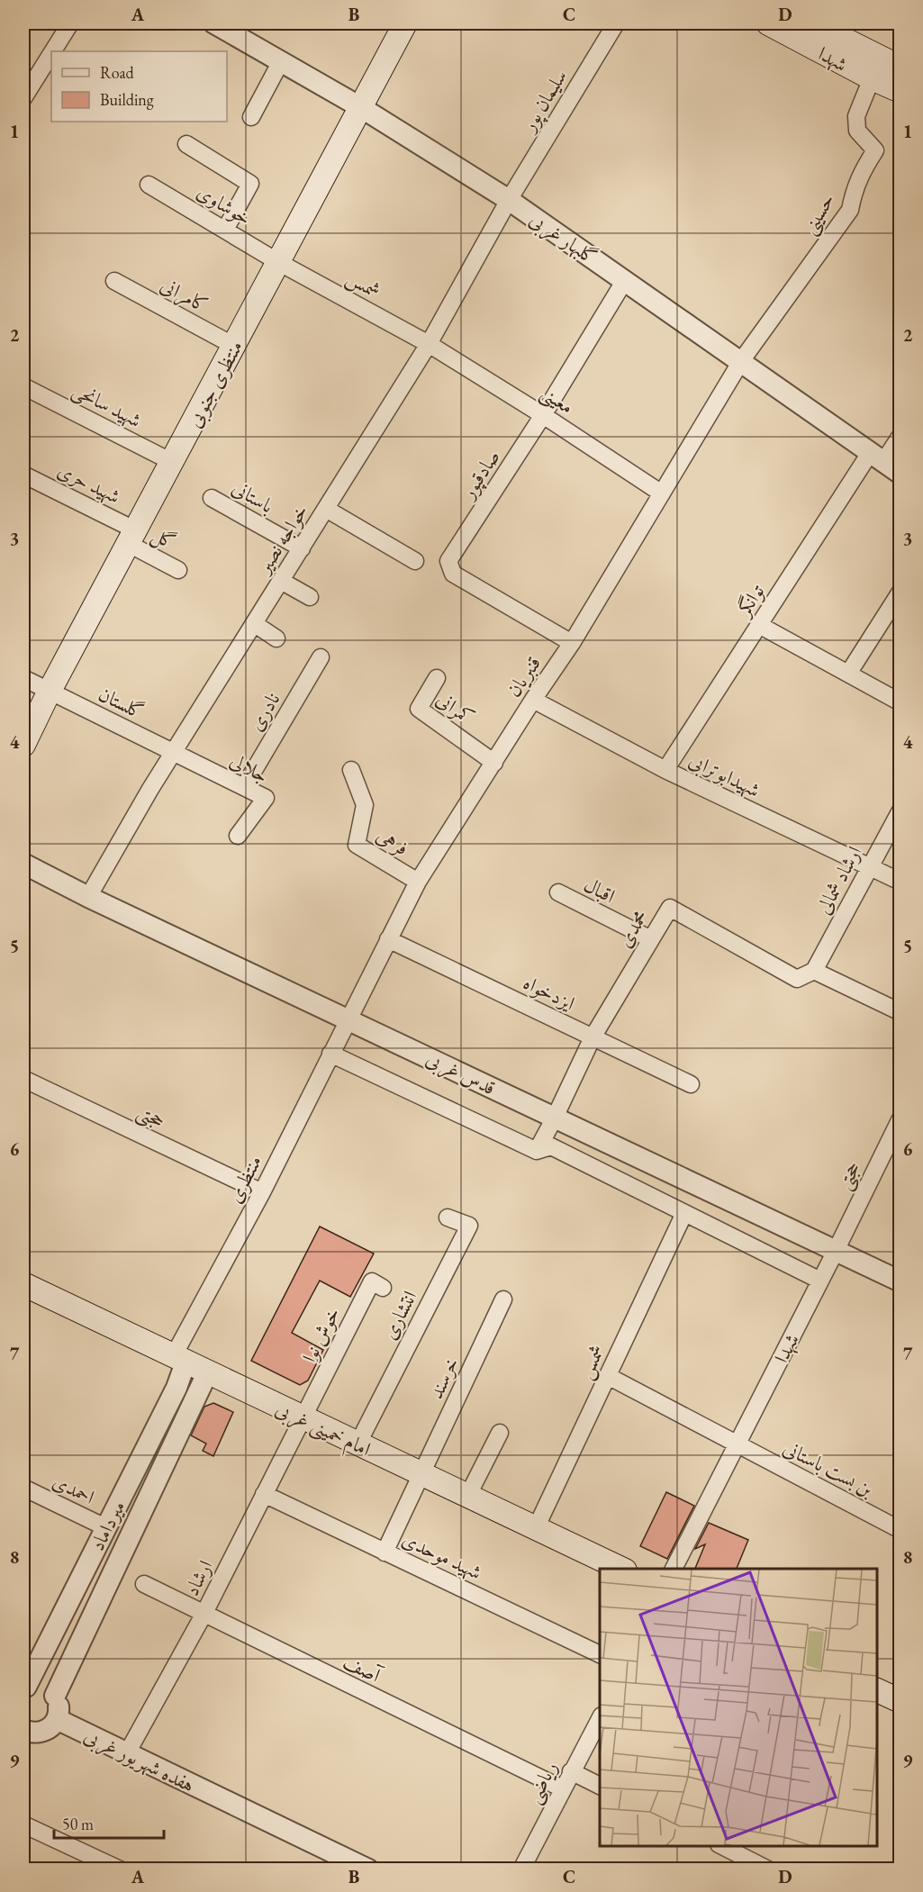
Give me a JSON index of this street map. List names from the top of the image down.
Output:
{
  "streets": {
    "main road": ["شهدا", "منتظری جنوبی", "امام خمینی غربی"],
    "street": [
      "سلیمان پور",
      "خوشاوی",
      "حسینی",
      "گلبهار غربی",
      "شمس",
      "کامرانی",
      "معینی",
      "شهید سانحی",
      "صادقپور",
      "شهید حری",
      "باستانی",
      "گل",
      "خواجه نصیر",
      "توانگر",
      "قنبریان",
      "گلستان",
      "کمرانی",
      "نادری",
      "جلالی",
      "شهیدابوترابی",
      "فرهی",
      "ارشاد شمالی",
      "اقبال",
      "محمدی",
      "ایزدخواه",
      "قدس غربی",
      "حجتی",
      "منتظری",
      "انتشاری",
      "خوش نوا",
      "خرسند",
      "بن بست باستانی",
      "احمدی",
      "میرداماد",
      "شهید موحدی",
      "ارشاد",
      "آصف",
      "هفده شهریور غربی",
      "ریاضی"
    ]
  },
  "crossings": [
    ["شهدا", "حسینی"],
    ["شهدا", "قدس غربی"],
    ["شهدا", "حجتی"],
    ["شهدا", "بن بست باستانی"],
    ["سلیمان پور", "گلبهار غربی"],
    ["سلیمان پور", "خواجه نصیر"],
    ["خوشاوی", "شمس"],
    ["خوشاوی", "منتظری جنوبی"],
    ["حسینی", "گلبهار غربی"],
    ["حسینی", "قنبریان"],
    ["گلبهار غربی", "منتظری جنوبی"],
    ["گلبهار غربی", "صادقپور"],
    ["گلبهار غربی", "خواجه نصیر"],
    ["گلبهار غربی", "توانگر"],
    ["گلبهار غربی", "قنبریان"],
    ["شمس", "منتظری جنوبی"],
    ["شمس", "معینی"],
    ["شمس", "خواجه نصیر"],
    ["شمس", "امام خمینی غربی"],
    ["کامرانی", "منتظری جنوبی"],
    ["منتظری جنوبی", "شهید سانحی"],
    ["منتظری جنوبی", "شهید حری"],
    ["منتظری جنوبی", "گل"],
    ["منتظری جنوبی", "گلستان"],
    ["معینی", "صادقپور"],
    ["معینی", "خواجه نصیر"],
    ["معینی", "قنبریان"],
    ["صادقپور", "قنبریان"],
    ["شهید حری", "گل"],
    ["باستانی", "خواجه نصیر"],
    ["خواجه نصیر", "گلستان"],
    ["خواجه نصیر", "جلالی"],
    ["خواجه نصیر", "قدس غربی"],
    ["توانگر", "شهیدابوترابی"],
    ["قنبریان", "کمرانی"],
    ["قنبریان", "شهیدابوترابی"],
    ["قنبریان", "فرهی"],
    ["قنبریان", "ایزدخواه"],
    ["قنبریان", "قدس غربی"],
    ["قنبریان", "منتظری"],
    ["گلستان", "جلالی"],
    ["نادری", "جلالی"],
    ["شهیدابوترابی", "ارشاد شمالی"],
    ["ارشاد شمالی", "محمدی"],
    ["اقبال", "محمدی"],
    ["محمدی", "ایزدخواه"],
    ["محمدی", "قدس غربی"],
    ["قدس غربی", "حجتی"],
    ["قدس غربی", "منتظری"],
    ["حجتی", "منتظری"],
    ["منتظری", "امام خمینی غربی"],
    ["منتظری", "میرداماد"],
    ["انتشاری", "امام خمینی غربی"],
    ["خوش نوا", "امام خمینی غربی"],
    ["خوش نوا", "ارشاد"],
    ["خرسند", "امام خمینی غربی"],
    ["خرسند", "شهید موحدی"],
    ["امام خمینی غربی", "میرداماد"],
    ["امام خمینی غربی", "ارشاد"],
    ["احمدی", "میرداماد"],
    ["شهید موحدی", "ارشاد"],
    ["ارشاد", "آصف"],
    ["ارشاد", "هفده شهریور غربی"],
    ["آصف", "ریاضی"]
  ],
  "legend": ["Road", "Building"],
  "scale_bar": "50 m",
  "grid": {
    "columns": [
      "A",
      "B",
      "C",
      "D"
    ],
    "rows": [
      "1",
      "2",
      "3",
      "4",
      "5",
      "6",
      "7",
      "8",
      "9"
    ]
  }
}
